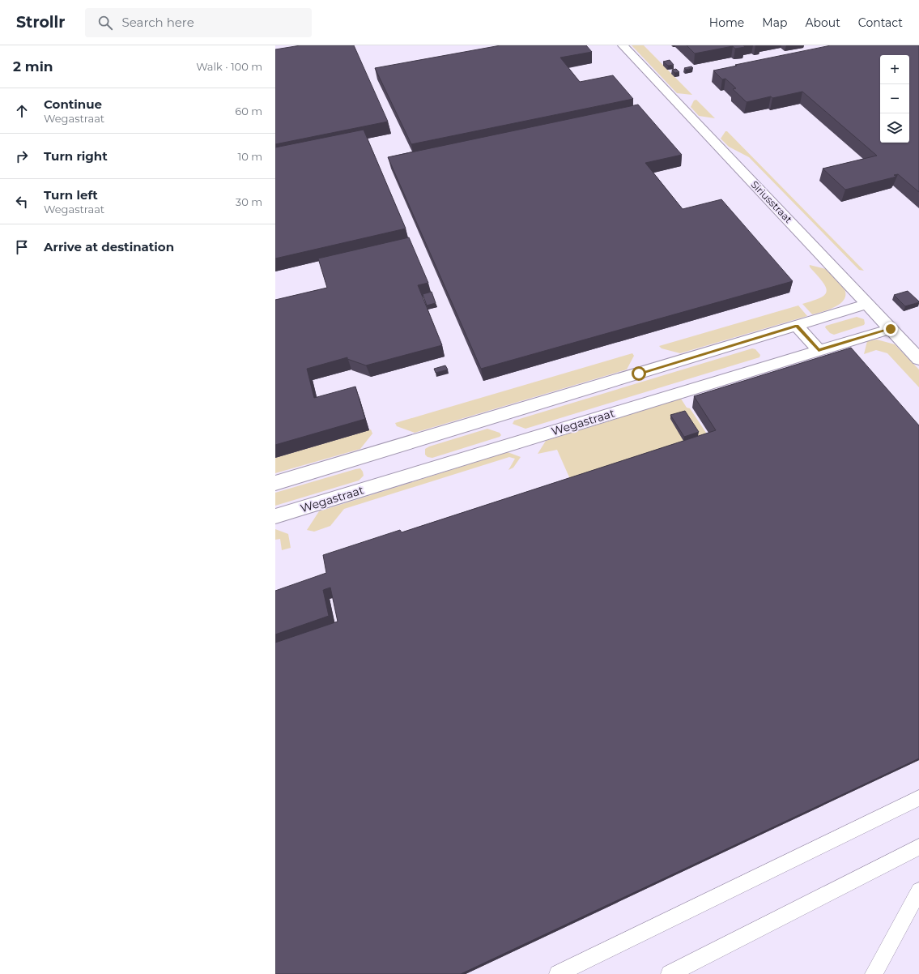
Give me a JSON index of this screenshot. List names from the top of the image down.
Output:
{
  "streets": {
    "street": ["Siriusstraat", "Wegastraat"]
  },
  "crossings": [
    ["Siriusstraat", "Wegastraat"]
  ],
  "page": {
    "header": "Strollr",
    "search": "Search here",
    "nav": [
      "Home",
      "Map",
      "About",
      "Contact"
    ],
    "heading": ["2 min", "Walk · 100 m"],
    "map_buttons": ["+", "−"],
    "list": [
      ["Continue", "Wegastraat", "60 m"],
      ["Turn right", "10 m"],
      ["Turn left", "Wegastraat", "30 m"],
      "Arrive at destination"
    ]
  }
}
